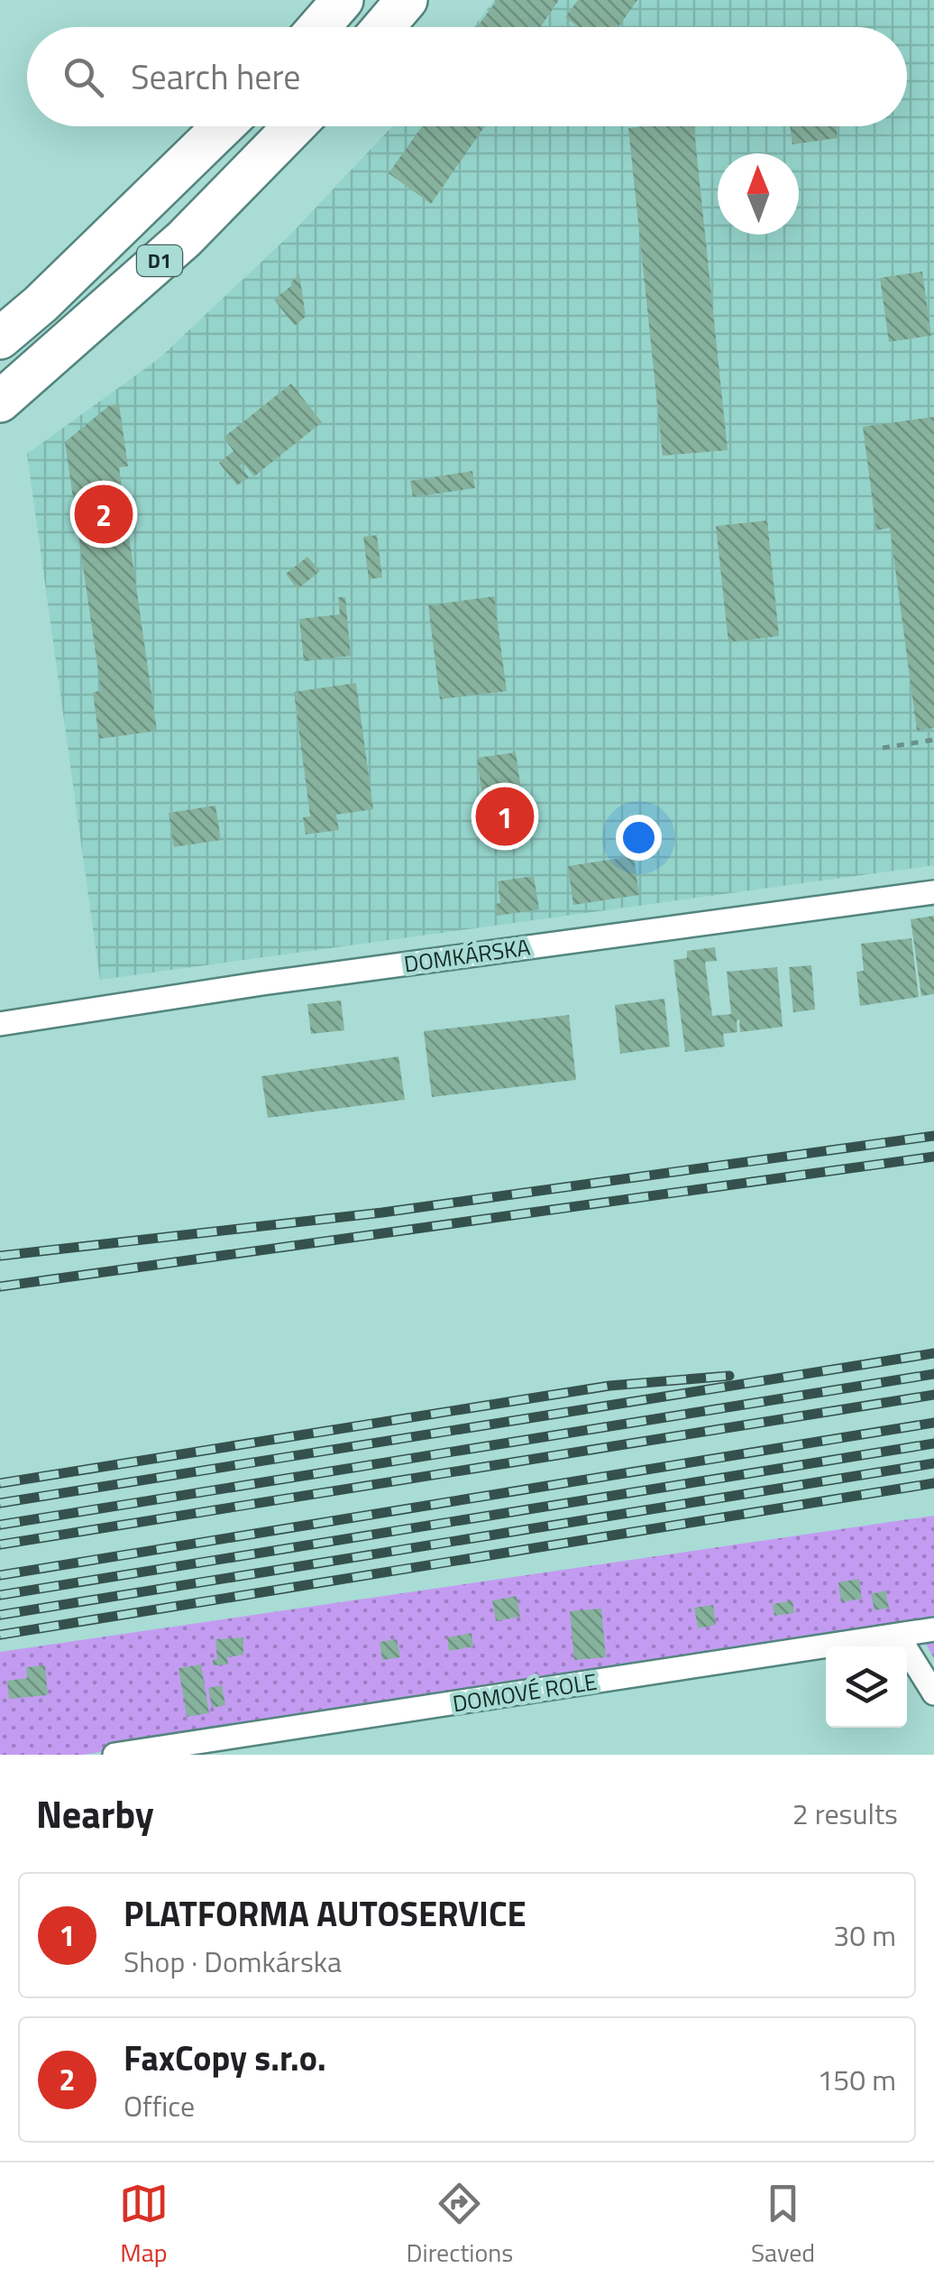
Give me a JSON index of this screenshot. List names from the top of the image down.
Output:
{
  "streets": {
    "highway": ["D1"],
    "street": ["DOMKÁRSKA", "DOMOVÉ ROLE"]
  },
  "north": "top",
  "page": {
    "search": "Search here",
    "pins": ["2", "1"],
    "heading": ["Nearby", "2 results"],
    "list": [
      {
        "mark": "1",
        "name": "PLATFORMA AUTOSERVICE",
        "note": "Shop · Domkárska",
        "value": "30 m"
      },
      {
        "mark": "2",
        "name": "FaxCopy s.r.o.",
        "note": "Office",
        "value": "150 m"
      }
    ],
    "nav": ["Map", "Directions", "Saved"]
  }
}
